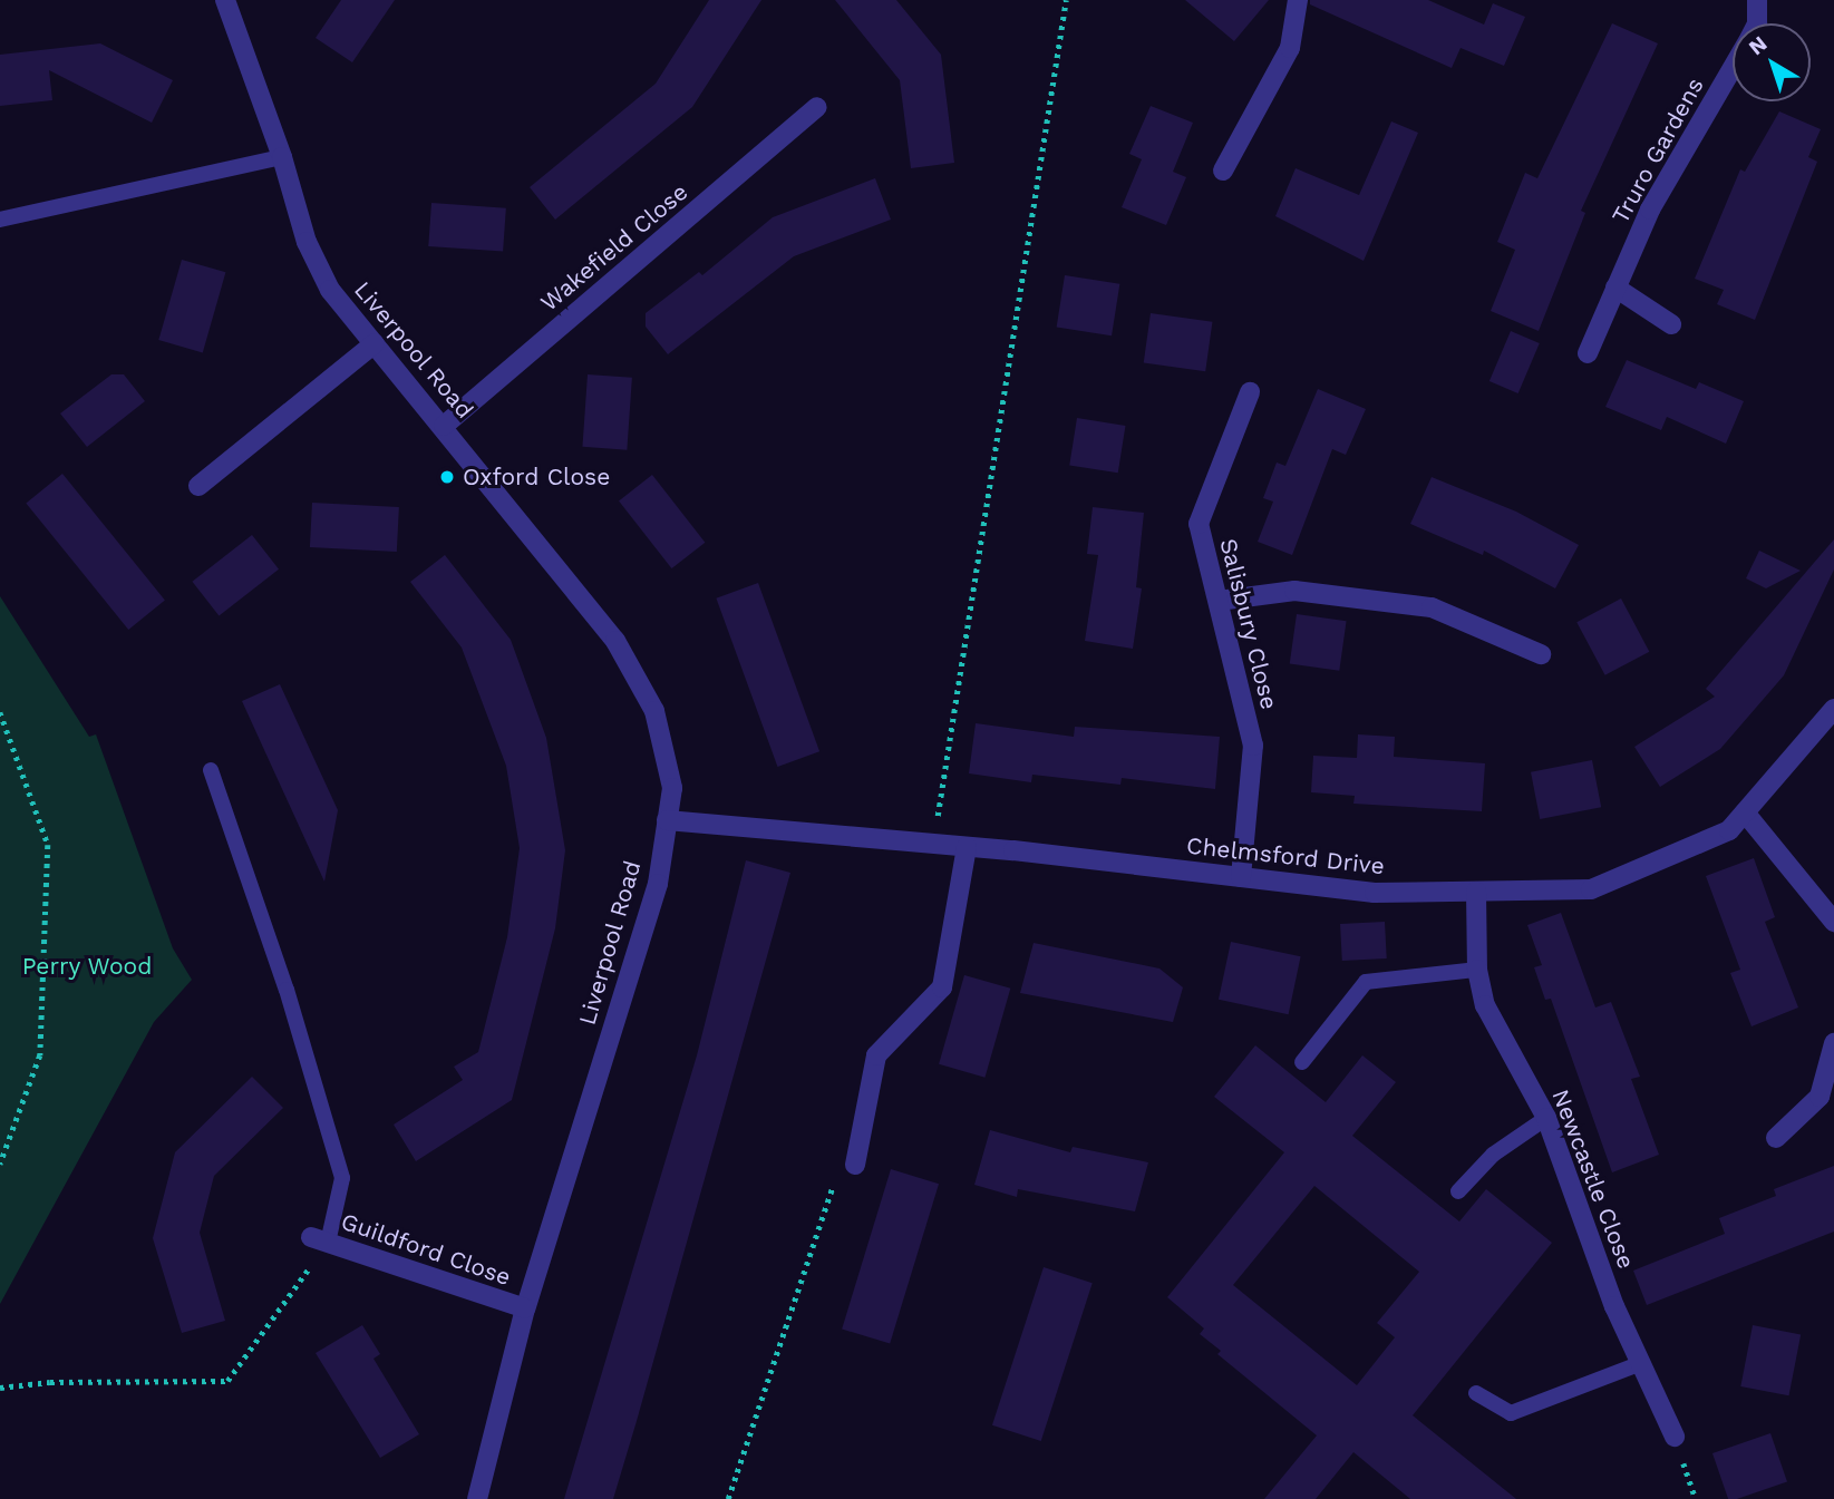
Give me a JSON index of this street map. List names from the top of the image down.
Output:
{
  "streets": {
    "street": [
      "Truro Gardens",
      "Wakefield Close",
      "Liverpool Road",
      "Salisbury Close",
      "Chelmsford Drive",
      "Newcastle Close",
      "Guildford Close"
    ]
  },
  "crossings": [
    ["Wakefield Close", "Liverpool Road"],
    ["Liverpool Road", "Chelmsford Drive"],
    ["Liverpool Road", "Guildford Close"],
    ["Salisbury Close", "Chelmsford Drive"],
    ["Chelmsford Drive", "Newcastle Close"]
  ],
  "parks": ["Perry Wood"],
  "places": ["Oxford Close"],
  "north": "top left"
}
